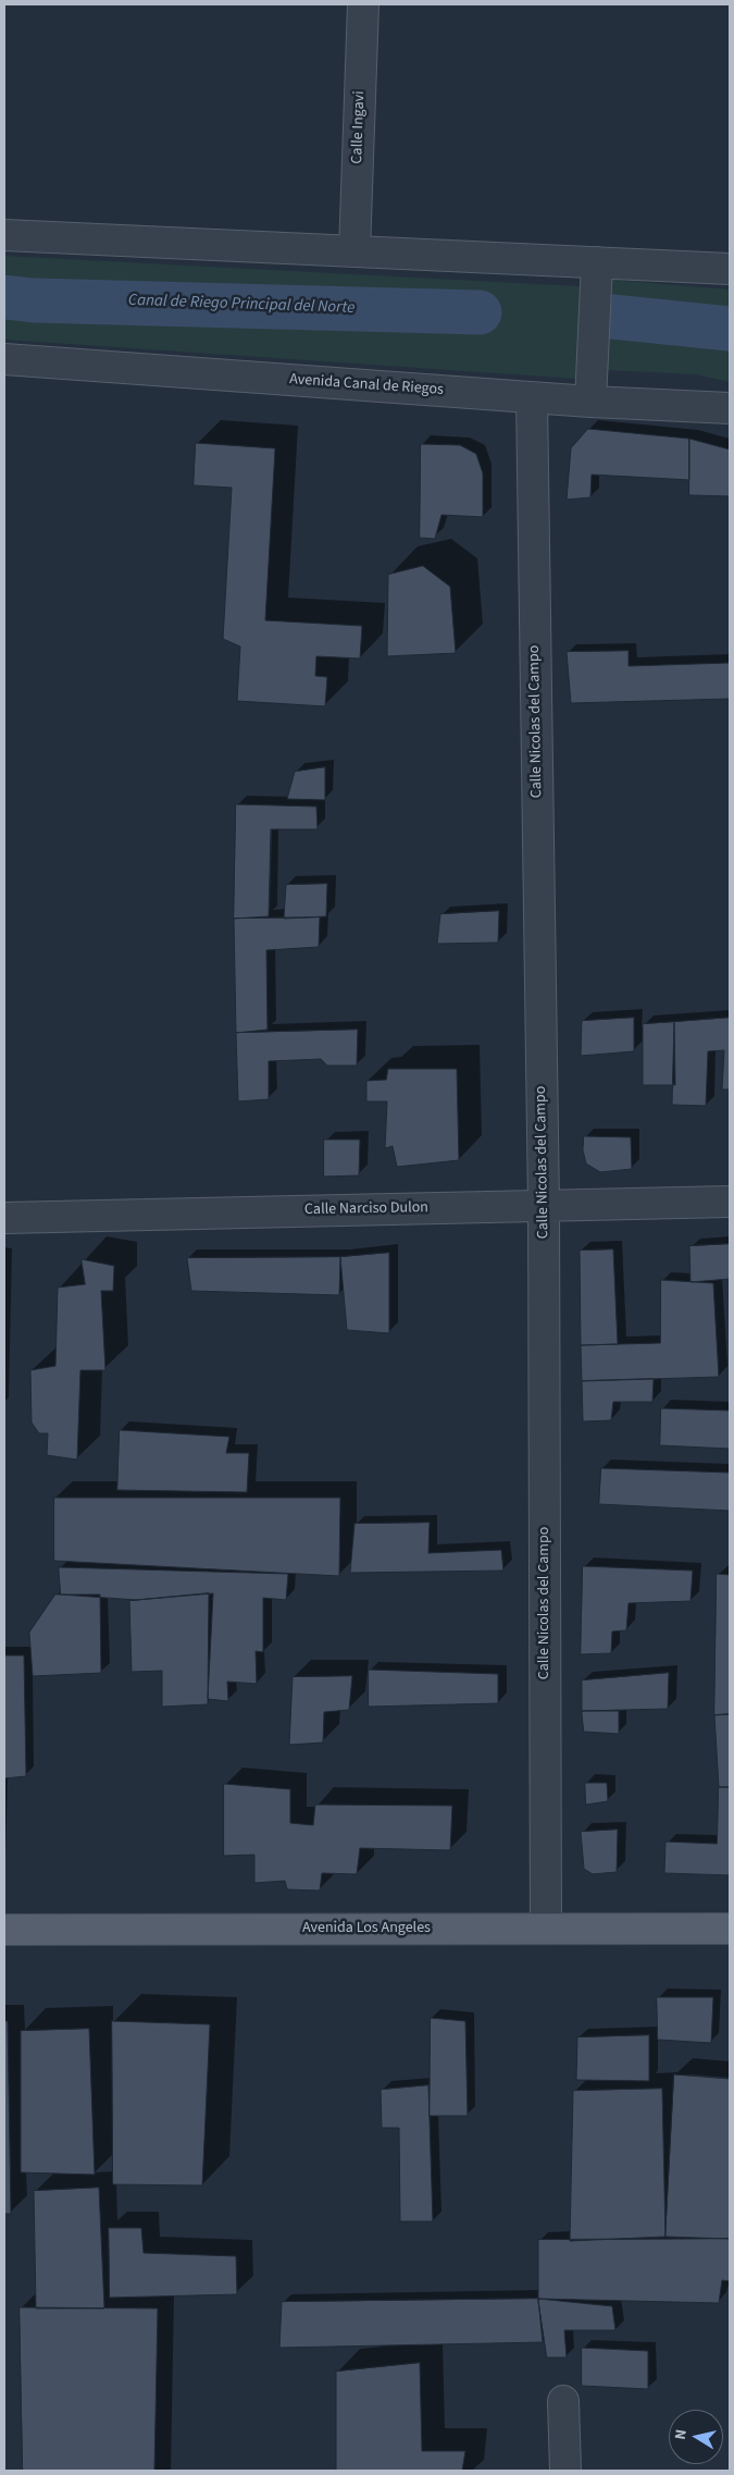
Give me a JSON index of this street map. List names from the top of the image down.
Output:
{
  "streets": {
    "main road": ["Avenida Los Angeles"],
    "street": [
      "Calle Ingavi",
      "Avenida Canal de Riegos",
      "Calle Nicolas del Campo",
      "Calle Narciso Dulon"
    ]
  },
  "crossings": [
    ["Avenida Canal de Riegos", "Calle Nicolas del Campo"],
    ["Calle Nicolas del Campo", "Calle Narciso Dulon"],
    ["Calle Nicolas del Campo", "Avenida Los Angeles"]
  ],
  "water": ["Canal de Riego Principal del Norte"],
  "north": "left"
}
